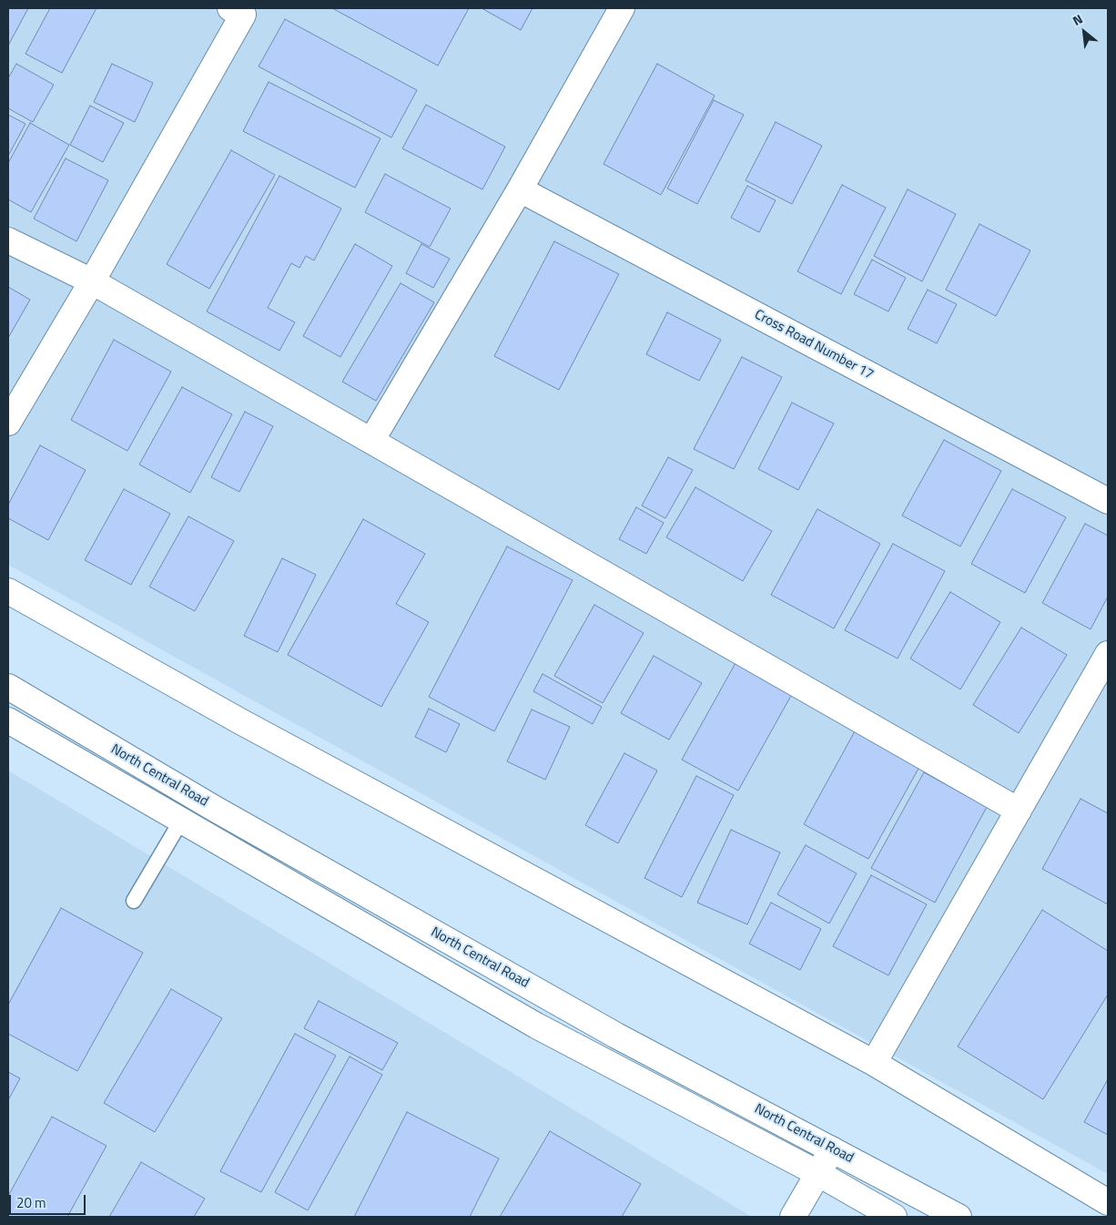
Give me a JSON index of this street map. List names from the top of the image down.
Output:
{
  "streets": {
    "street": ["Cross Road Number 17", "North Central Road"]
  },
  "scale_bar": "20 m",
  "north": "top left"
}
